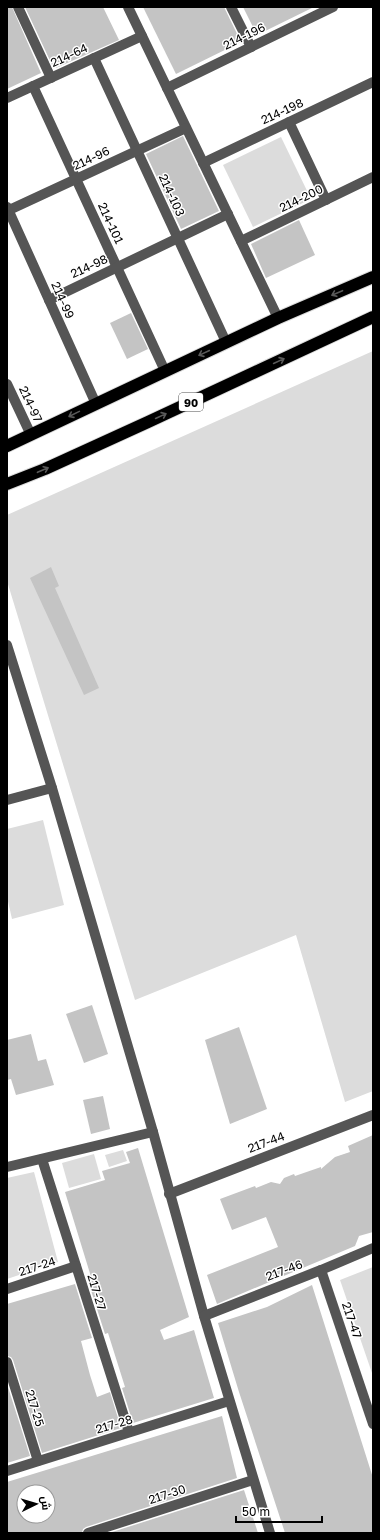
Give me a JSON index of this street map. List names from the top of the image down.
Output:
{
  "streets": {
    "highway": ["90"],
    "street": [
      "214-196",
      "214-64",
      "214-198",
      "214-96",
      "214-103",
      "214-200",
      "214-101",
      "214-98",
      "214-99",
      "214-97",
      "217-44",
      "217-24",
      "217-46",
      "217-27",
      "217-47",
      "217-25",
      "217-28",
      "217-30"
    ]
  },
  "crossings": [
    ["214-64", "214-103"],
    ["214-64", "214-101"],
    ["214-96", "214-103"],
    ["214-96", "214-101"],
    ["214-96", "214-99"],
    ["214-103", "214-98"],
    ["214-101", "214-98"],
    ["214-98", "214-99"],
    ["217-24", "217-27"],
    ["217-46", "217-47"],
    ["217-27", "217-28"],
    ["217-25", "217-28"]
  ],
  "scale_bar": "50 m",
  "north": "right"
}
